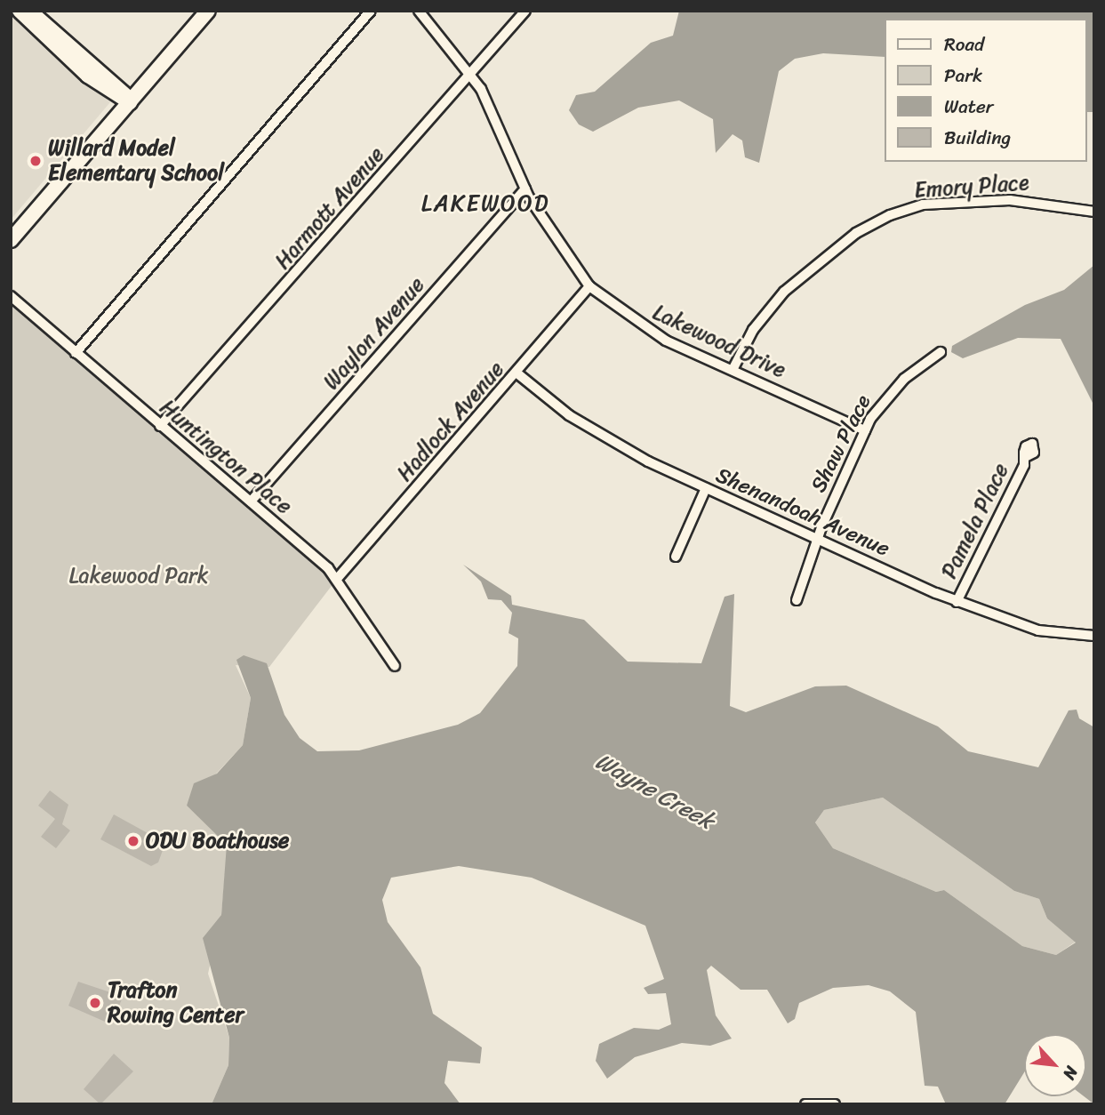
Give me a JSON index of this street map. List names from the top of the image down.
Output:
{
  "streets": {
    "street": [
      "Emory Place",
      "Harmott Avenue",
      "Waylon Avenue",
      "Lakewood Drive",
      "Hadlock Avenue",
      "Shaw Place",
      "Huntington Place",
      "Shenandoah Avenue",
      "Pamela Place"
    ]
  },
  "crossings": [
    ["Emory Place", "Lakewood Drive"],
    ["Harmott Avenue", "Lakewood Drive"],
    ["Harmott Avenue", "Huntington Place"],
    ["Waylon Avenue", "Lakewood Drive"],
    ["Waylon Avenue", "Huntington Place"],
    ["Lakewood Drive", "Hadlock Avenue"],
    ["Lakewood Drive", "Shaw Place"],
    ["Hadlock Avenue", "Huntington Place"],
    ["Hadlock Avenue", "Shenandoah Avenue"],
    ["Shaw Place", "Shenandoah Avenue"],
    ["Shenandoah Avenue", "Pamela Place"]
  ],
  "districts": ["LAKEWOOD"],
  "water": ["Wayne Creek"],
  "parks": ["Lakewood Park"],
  "places": ["Willard Model Elementary School", "ODU Boathouse", "Trafton Rowing Center"],
  "legend": [
    "Road",
    "Park",
    "Water",
    "Building"
  ],
  "north": "bottom right"
}
